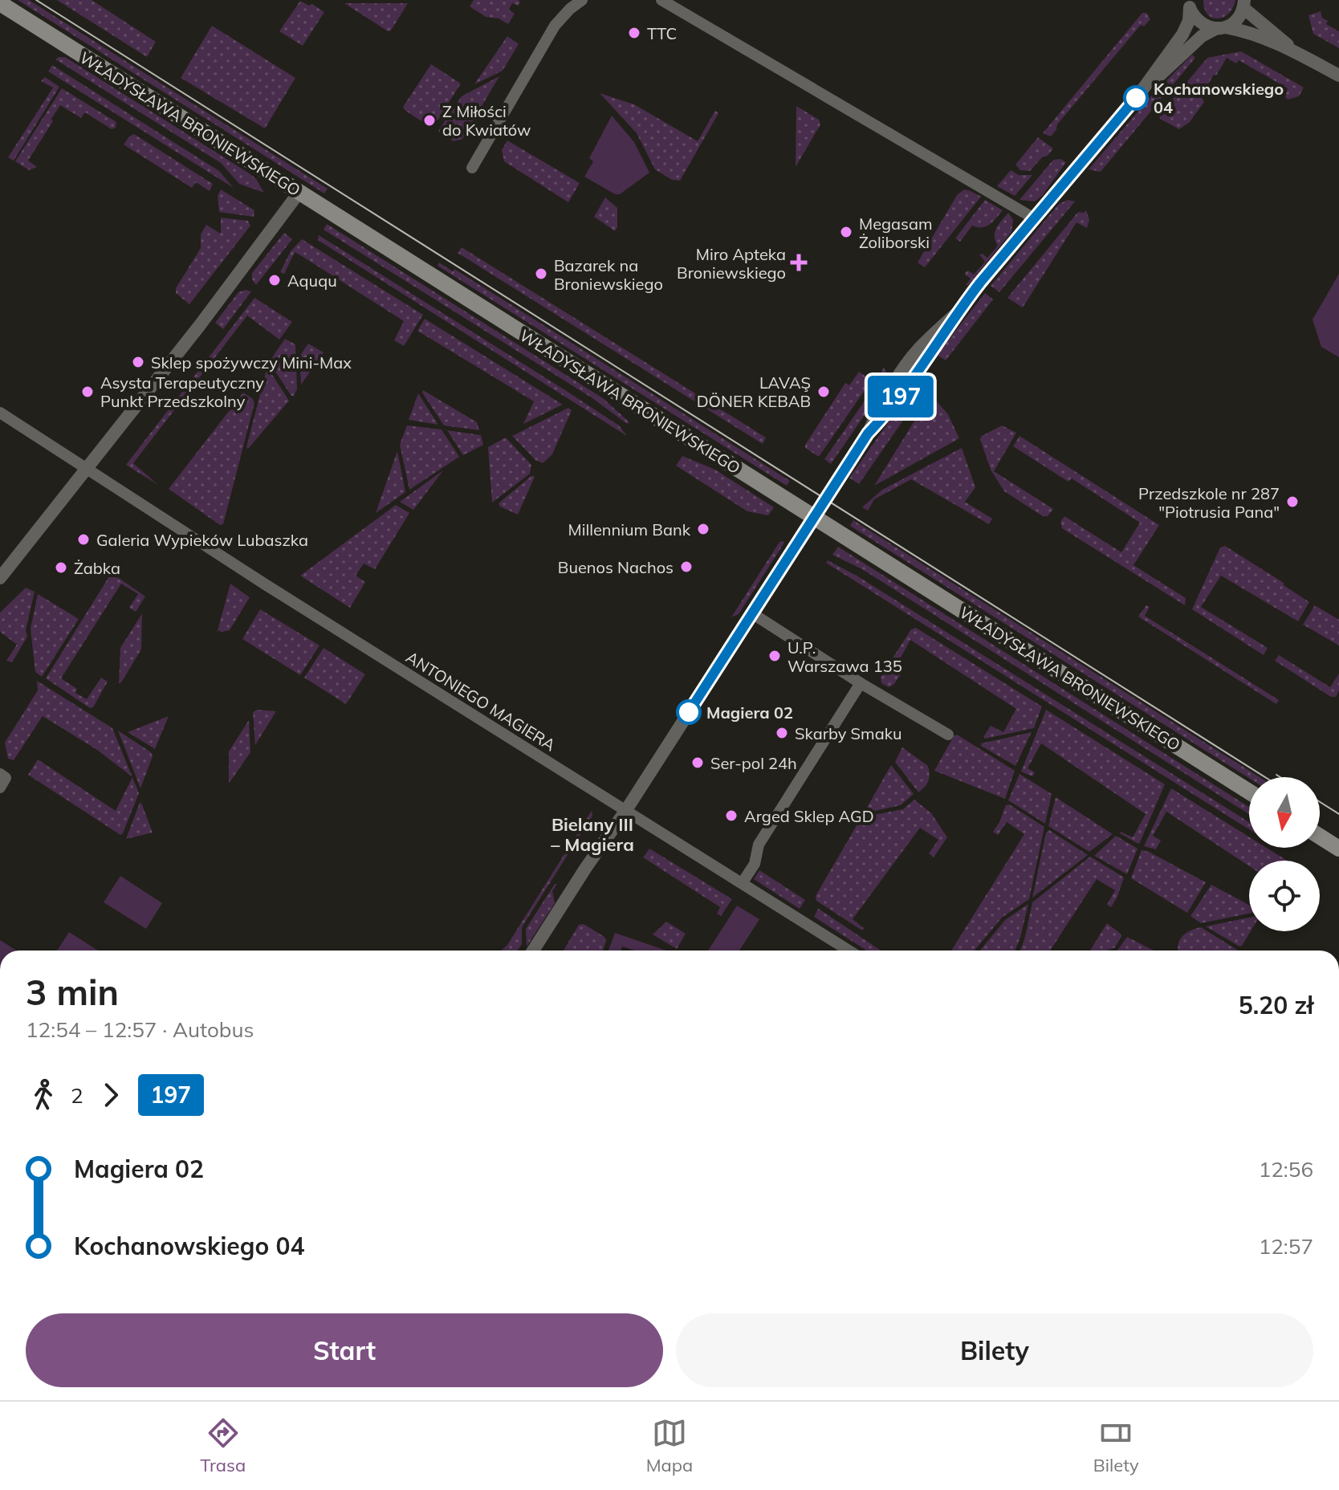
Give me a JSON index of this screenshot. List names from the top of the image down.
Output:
{
  "streets": {
    "main road": ["WŁADYSŁAWA BRONIEWSKIEGO"],
    "street": ["ANTONIEGO MAGIERA"]
  },
  "districts": ["Bielany III – Magiera"],
  "places": {
    "other": [
      "TTC",
      "Kochanowskiego 04",
      "Z Miłości do Kwiatów",
      "Megasam Żoliborski",
      "Bazarek na Broniewskiego",
      "Aququ",
      "Sklep spożywczy Mini-Max",
      "Asysta Terapeutyczny Punkt Przedszkolny",
      "LAVAŞ DÖNER KEBAB",
      "Przedszkole nr 287 \"Piotrusia Pana\"",
      "Millennium Bank",
      "Galeria Wypieków Lubaszka",
      "Buenos Nachos",
      "Żabka",
      "U.P. Warszawa 135",
      "Magiera 02",
      "Skarby Smaku",
      "Ser-pol 24h",
      "Arged Sklep AGD"
    ],
    "health": ["Miro Apteka Broniewskiego"]
  },
  "lines": ["bus line 197"],
  "north": "bottom",
  "page": {
    "on_map": "197",
    "heading": ["3 min", "12:54 – 12:57 · Autobus", "5.20 zł"],
    "legs": ["2", "197"],
    "list": [
      {
        "name": "Magiera 02",
        "value": "12:56"
      },
      {
        "name": "Kochanowskiego 04",
        "value": "12:57"
      }
    ],
    "buttons": ["Start", "Bilety"],
    "tabs": ["Trasa", "Mapa", "Bilety"]
  }
}
